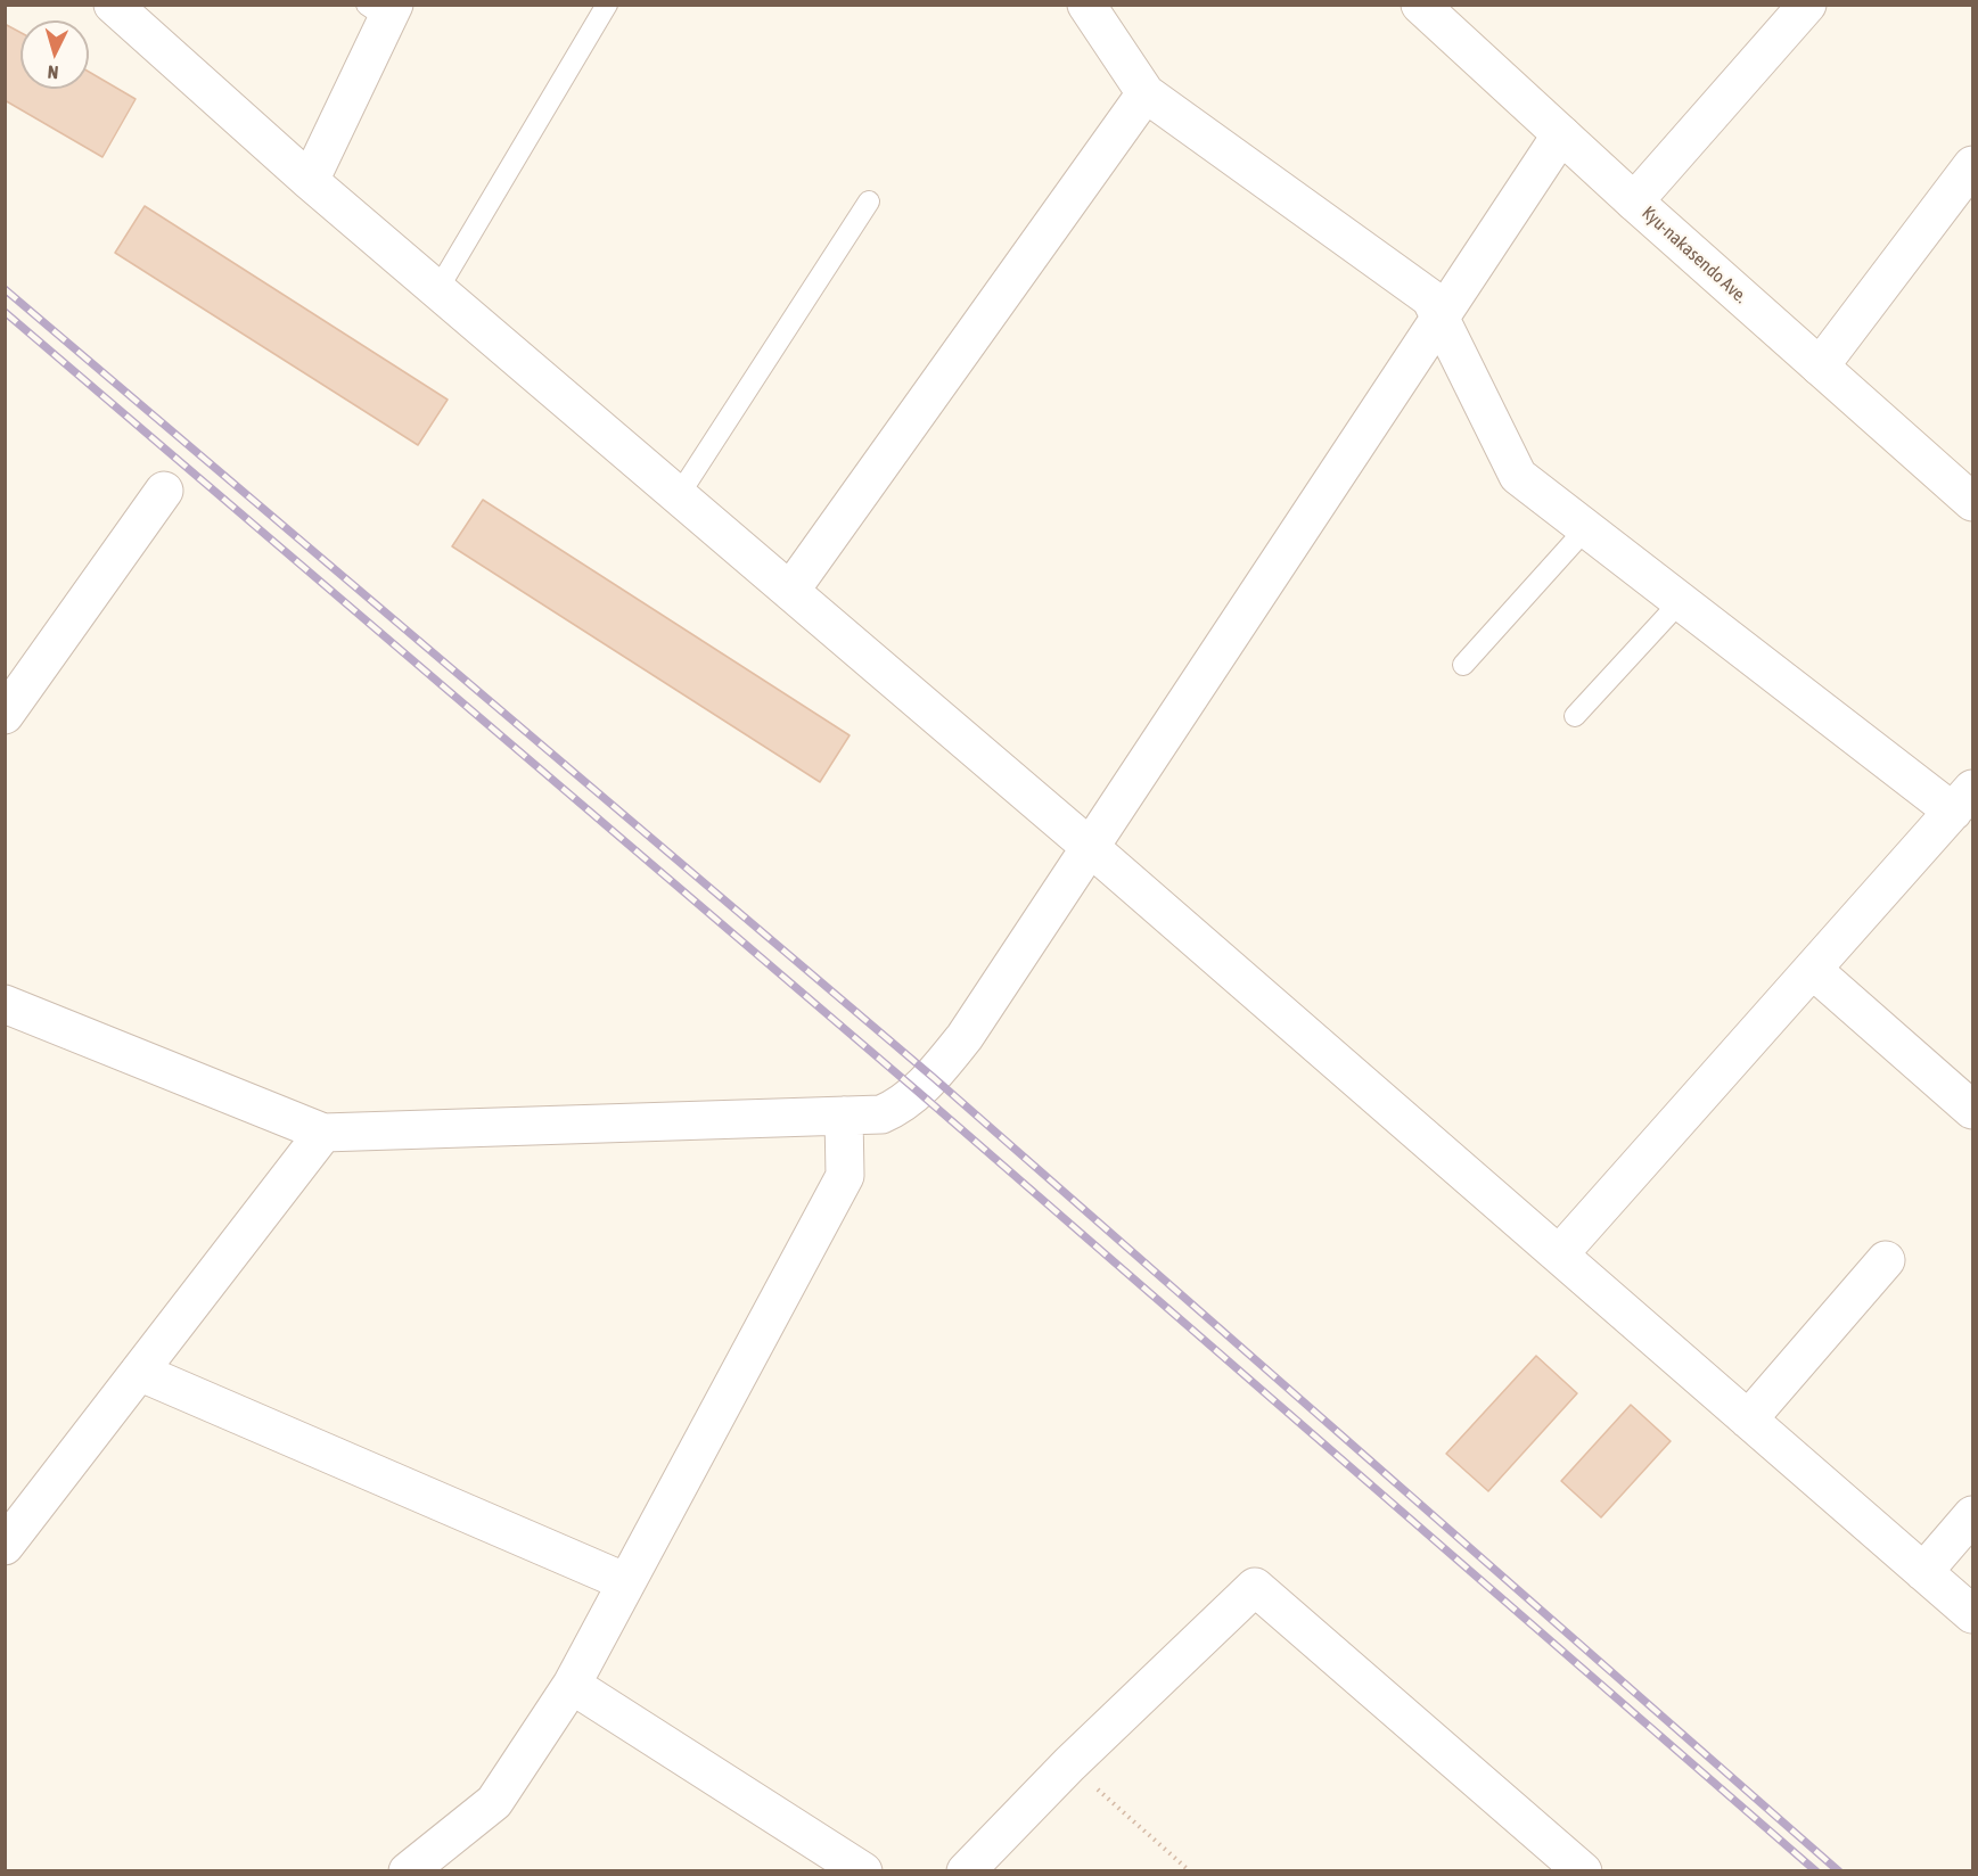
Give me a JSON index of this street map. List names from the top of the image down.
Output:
{
  "streets": {
    "street": ["Kyu-nakasendo Ave."]
  },
  "north": "bottom"
}
